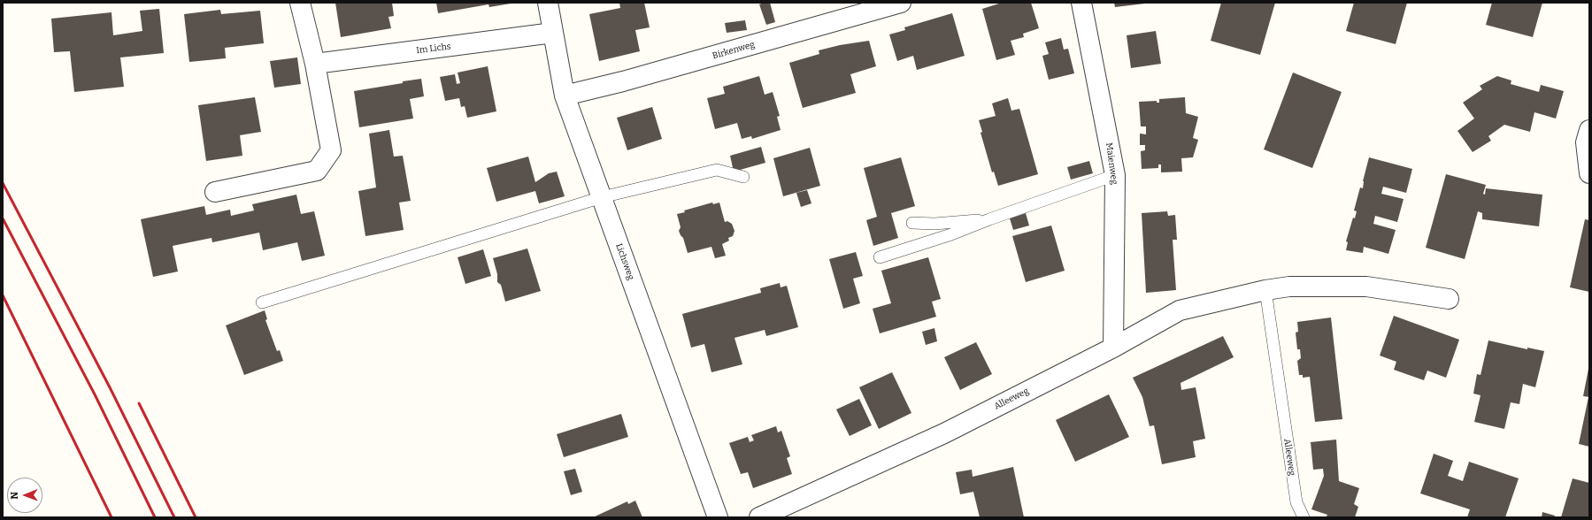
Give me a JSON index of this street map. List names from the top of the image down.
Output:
{
  "streets": {
    "street": [
      "Im Lichs",
      "Birkenweg",
      "Maienweg",
      "Lichsweg",
      "Alleeweg"
    ]
  },
  "crossings": [
    ["Im Lichs", "Lichsweg"],
    ["Birkenweg", "Lichsweg"],
    ["Maienweg", "Alleeweg"]
  ],
  "north": "left"
}
